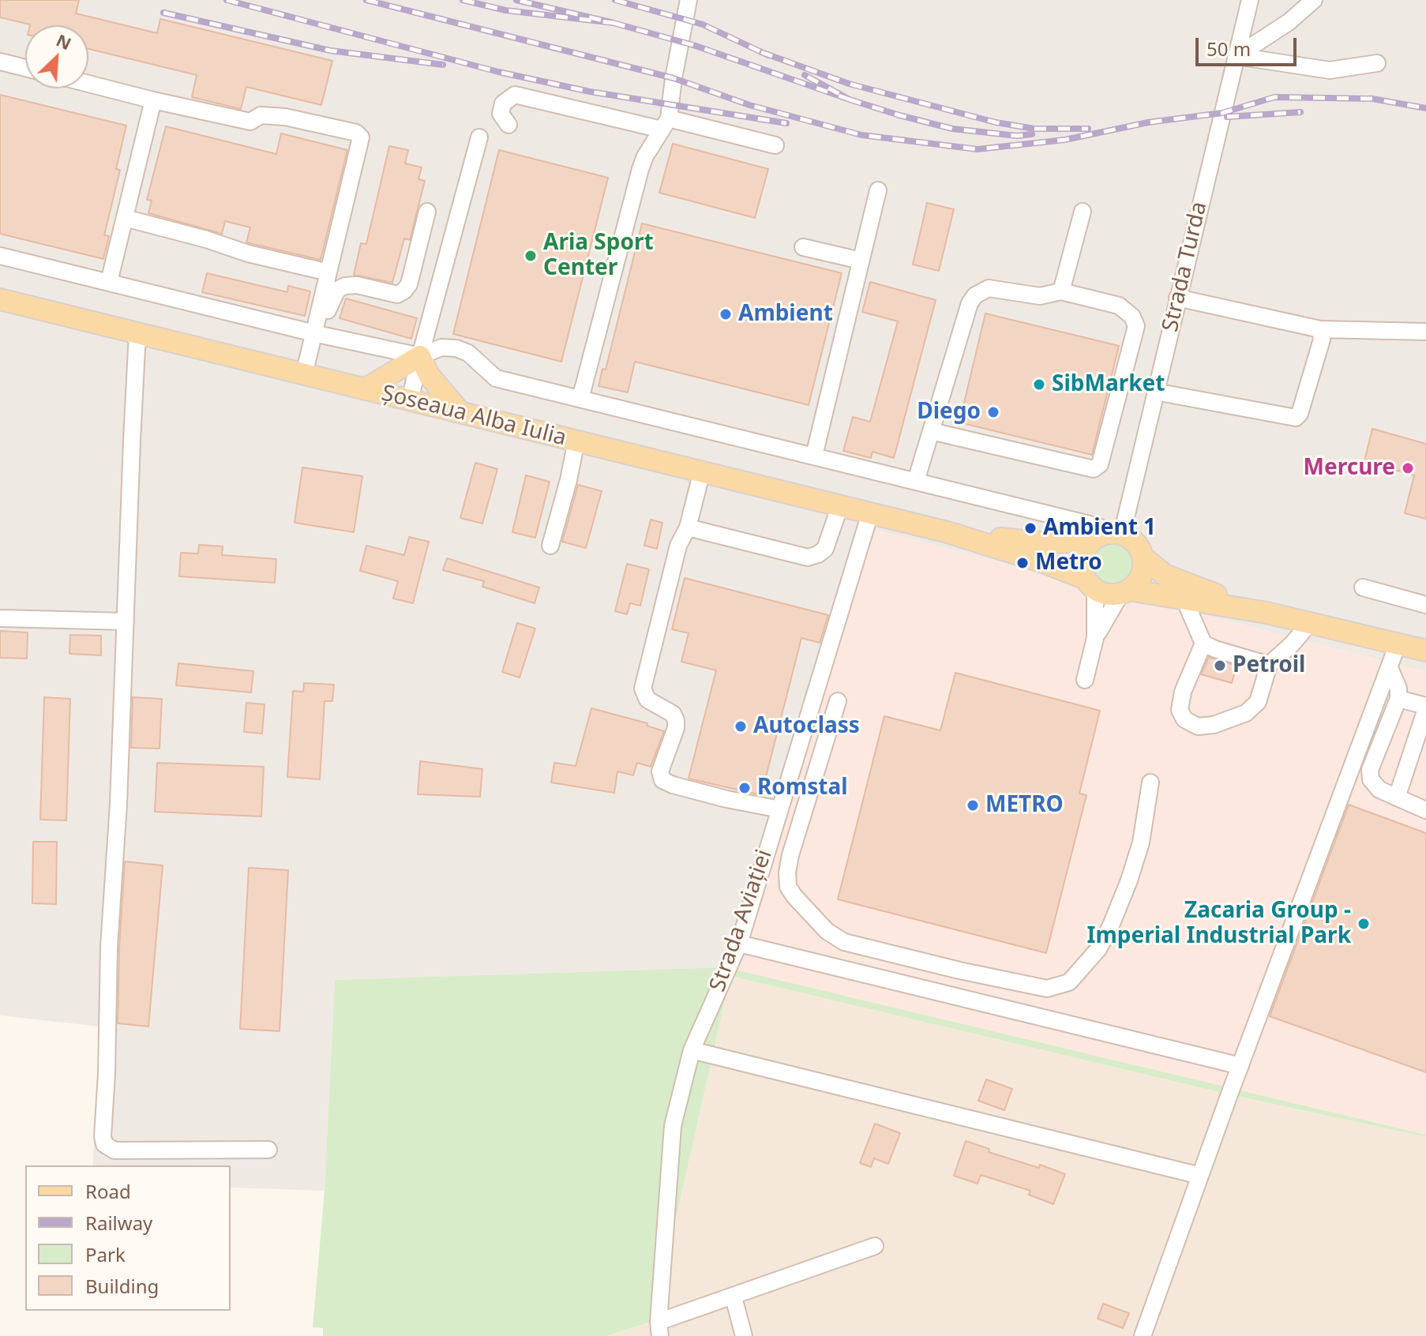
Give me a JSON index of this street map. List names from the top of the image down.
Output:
{
  "streets": {
    "main road": ["Șoseaua Alba Iulia"],
    "street": ["Strada Turda", "Strada Aviației"]
  },
  "crossings": [
    ["Strada Turda", "Șoseaua Alba Iulia"],
    ["Șoseaua Alba Iulia", "Strada Aviației"]
  ],
  "places": [
    "Aria Sport Center",
    "Ambient",
    "SibMarket",
    "Diego",
    "Mercure",
    "Ambient 1",
    "Metro",
    "Petroil",
    "Autoclass",
    "Romstal",
    "METRO",
    "Zacaria Group - Imperial Industrial Park"
  ],
  "legend": [
    "Road",
    "Railway",
    "Park",
    "Building"
  ],
  "scale_bar": "50 m",
  "north": "top right"
}
